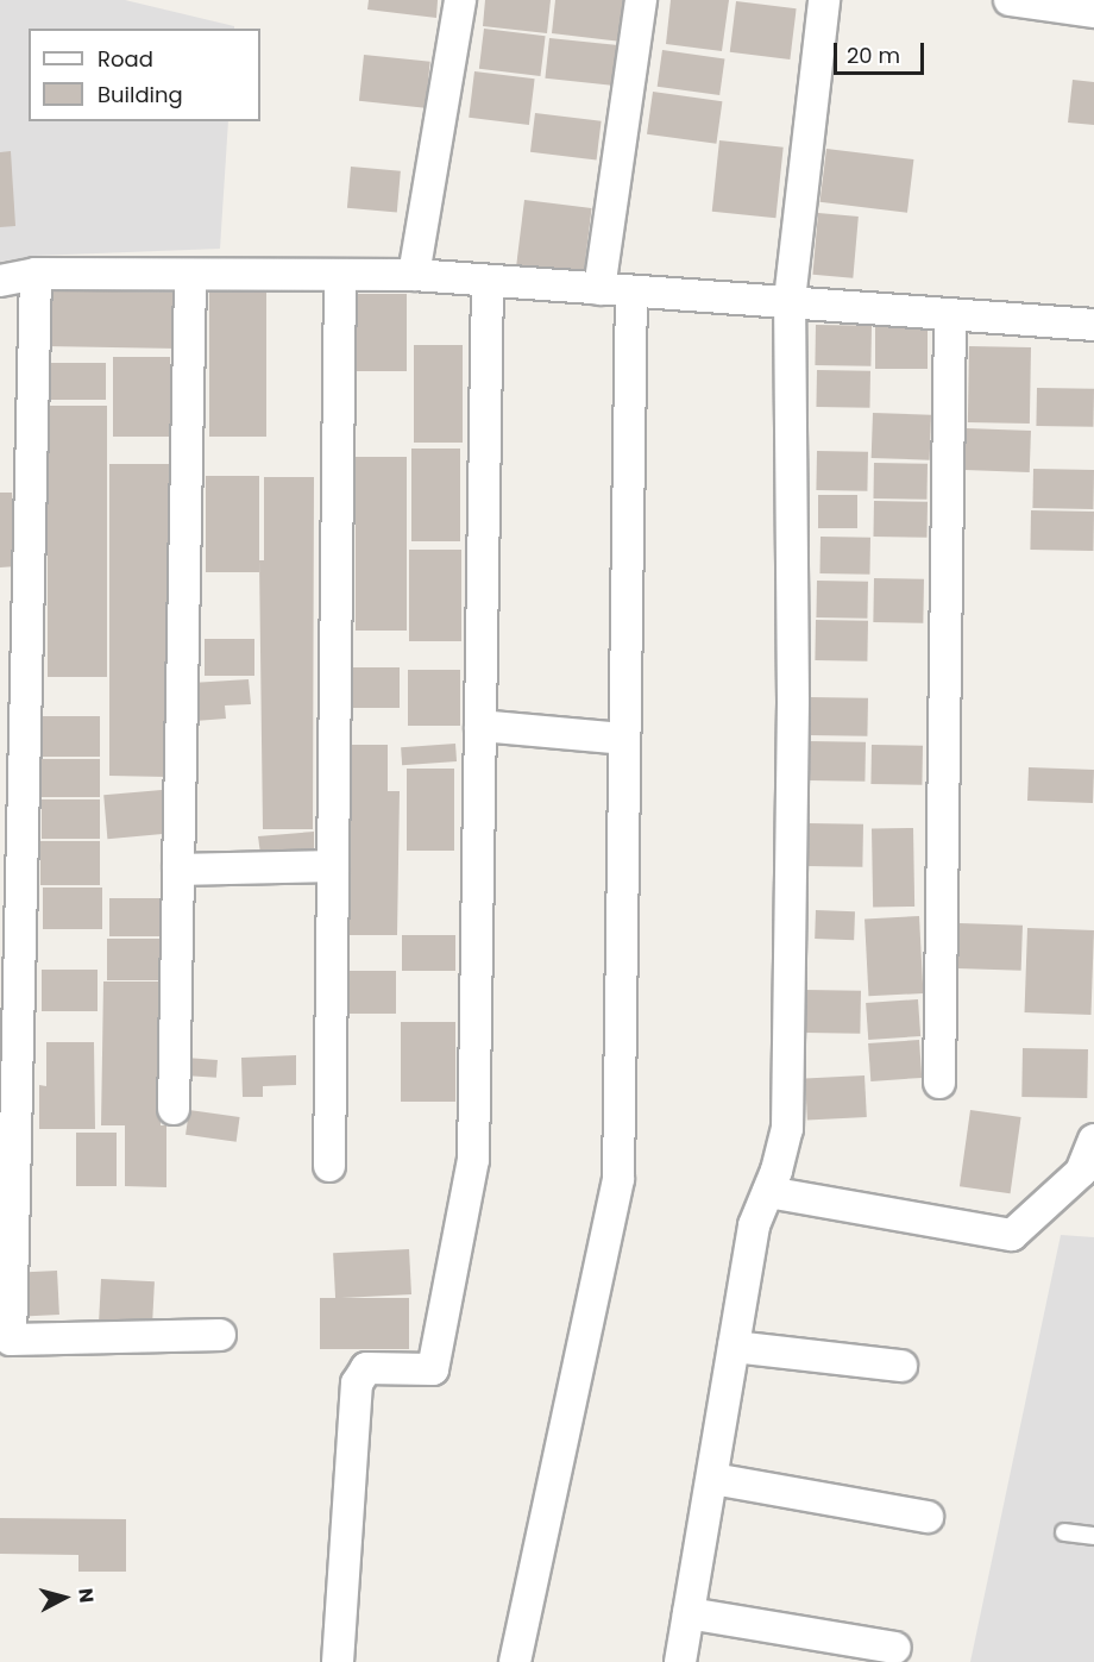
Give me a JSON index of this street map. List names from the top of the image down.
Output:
{
  "legend": ["Road", "Building"],
  "scale_bar": "20 m",
  "north": "right"
}
